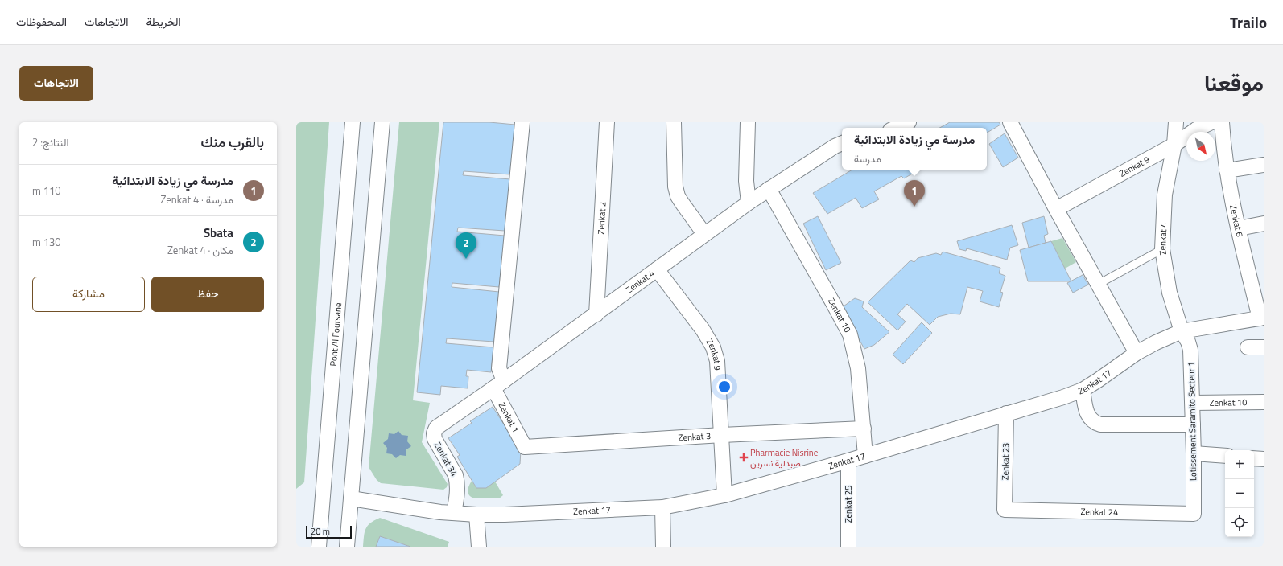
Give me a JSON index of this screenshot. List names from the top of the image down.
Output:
{
  "streets": {
    "street": [
      "Zenkat 9",
      "Zenkat 2",
      "Zenkat 6",
      "Zenkat 4",
      "Zenkat 10",
      "Pont Al Foursane",
      "Zenkat 17",
      "Zenkat 1",
      "Lotissement Saramito Secteur 1",
      "Zenkat 3",
      "Zenkat 34",
      "Zenkat 23",
      "Zenkat 25",
      "Zenkat 24"
    ]
  },
  "crossings": [
    ["Zenkat 9", "Zenkat 4"],
    ["Zenkat 9", "Zenkat 17"],
    ["Zenkat 9", "Zenkat 3"],
    ["Zenkat 2", "Zenkat 4"],
    ["Zenkat 6", "Zenkat 17"],
    ["Zenkat 4", "Zenkat 10"],
    ["Zenkat 4", "Zenkat 17"],
    ["Zenkat 4", "Zenkat 1"],
    ["Zenkat 4", "Lotissement Saramito Secteur 1"],
    ["Zenkat 4", "Zenkat 34"],
    ["Zenkat 10", "Zenkat 17"],
    ["Zenkat 10", "Lotissement Saramito Secteur 1"],
    ["Zenkat 10", "Zenkat 3"],
    ["Zenkat 17", "Lotissement Saramito Secteur 1"],
    ["Zenkat 17", "Zenkat 34"],
    ["Zenkat 17", "Zenkat 23"],
    ["Zenkat 17", "Zenkat 25"],
    ["Zenkat 1", "Zenkat 3"],
    ["Lotissement Saramito Secteur 1", "Zenkat 24"],
    ["Zenkat 23", "Zenkat 24"]
  ],
  "places": {
    "health": ["Pharmacie Nisrine صيدلية نسرين"]
  },
  "scale_bar": "20 m",
  "north": "bottom right",
  "page": {
    "header": "Trailo",
    "nav": ["الخريطة", "الاتجاهات", "المحفوظات"],
    "title": "موقعنا",
    "buttons": [
      "الاتجاهات",
      ["حفظ", "مشاركة"]
    ],
    "heading": ["بالقرب منك", "النتائج: 2"],
    "popup": ["مدرسة مي زيادة الابتدائية", "مدرسة"],
    "list": [
      {
        "mark": "1",
        "name": "مدرسة مي زيادة الابتدائية",
        "note": "مدرسة · Zenkat 4",
        "value": "110 m"
      },
      {
        "mark": "2",
        "name": "Sbata",
        "note": "مكان · Zenkat 4",
        "value": "130 m"
      }
    ],
    "pins": ["1", "2"],
    "map_buttons": ["+", "−"],
    "scale": "20 m"
  }
}
